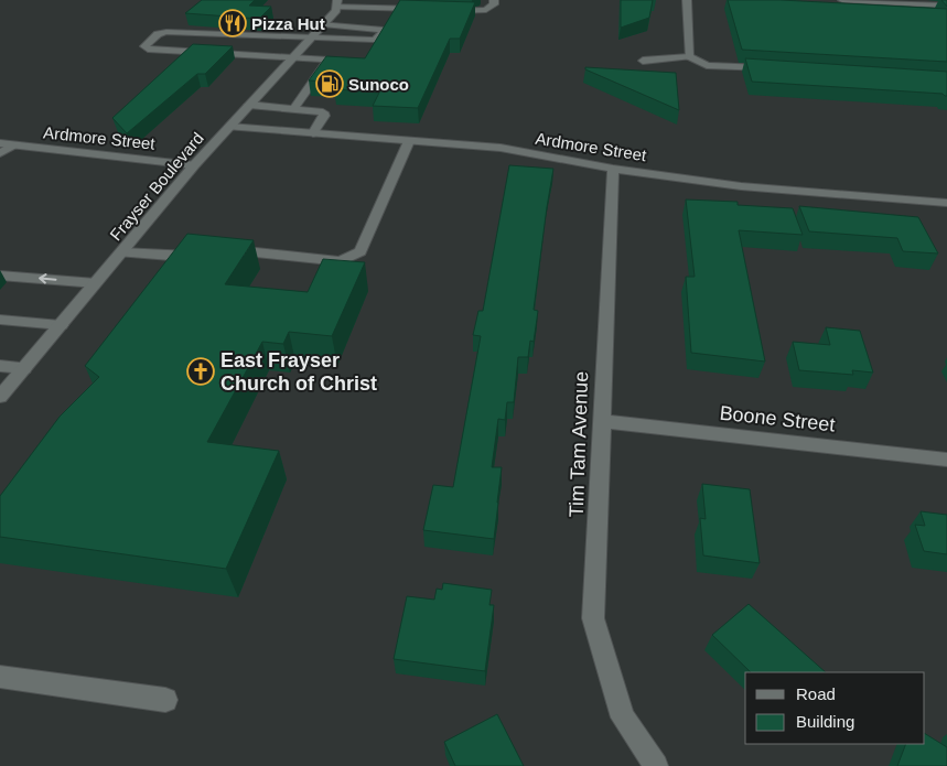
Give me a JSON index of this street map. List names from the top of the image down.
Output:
{
  "streets": {
    "street": [
      "Ardmore Street",
      "Frayser Boulevard",
      "Boone Street",
      "Tim Tam Avenue"
    ]
  },
  "crossings": [
    ["Ardmore Street", "Frayser Boulevard"],
    ["Ardmore Street", "Tim Tam Avenue"],
    ["Boone Street", "Tim Tam Avenue"]
  ],
  "places": {
    "restaurant": ["Pizza Hut"],
    "fuel station": ["Sunoco"],
    "church": ["East Frayser Church of Christ"]
  },
  "legend": ["Road", "Building"]
}
